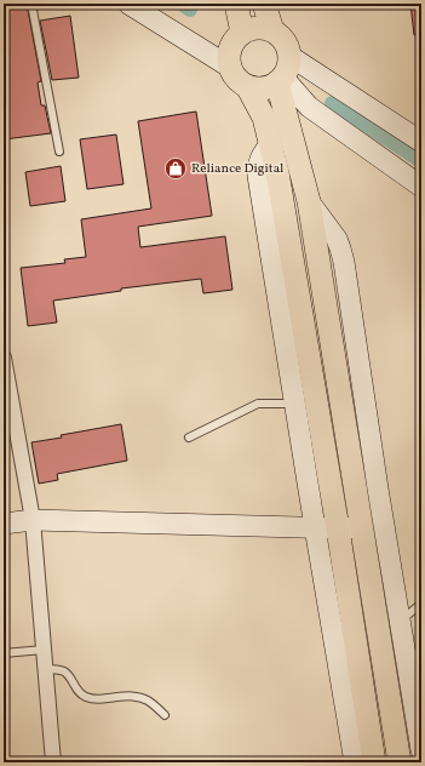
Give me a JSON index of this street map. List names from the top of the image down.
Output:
{
  "places": {
    "shop": ["Reliance Digital"]
  }
}
